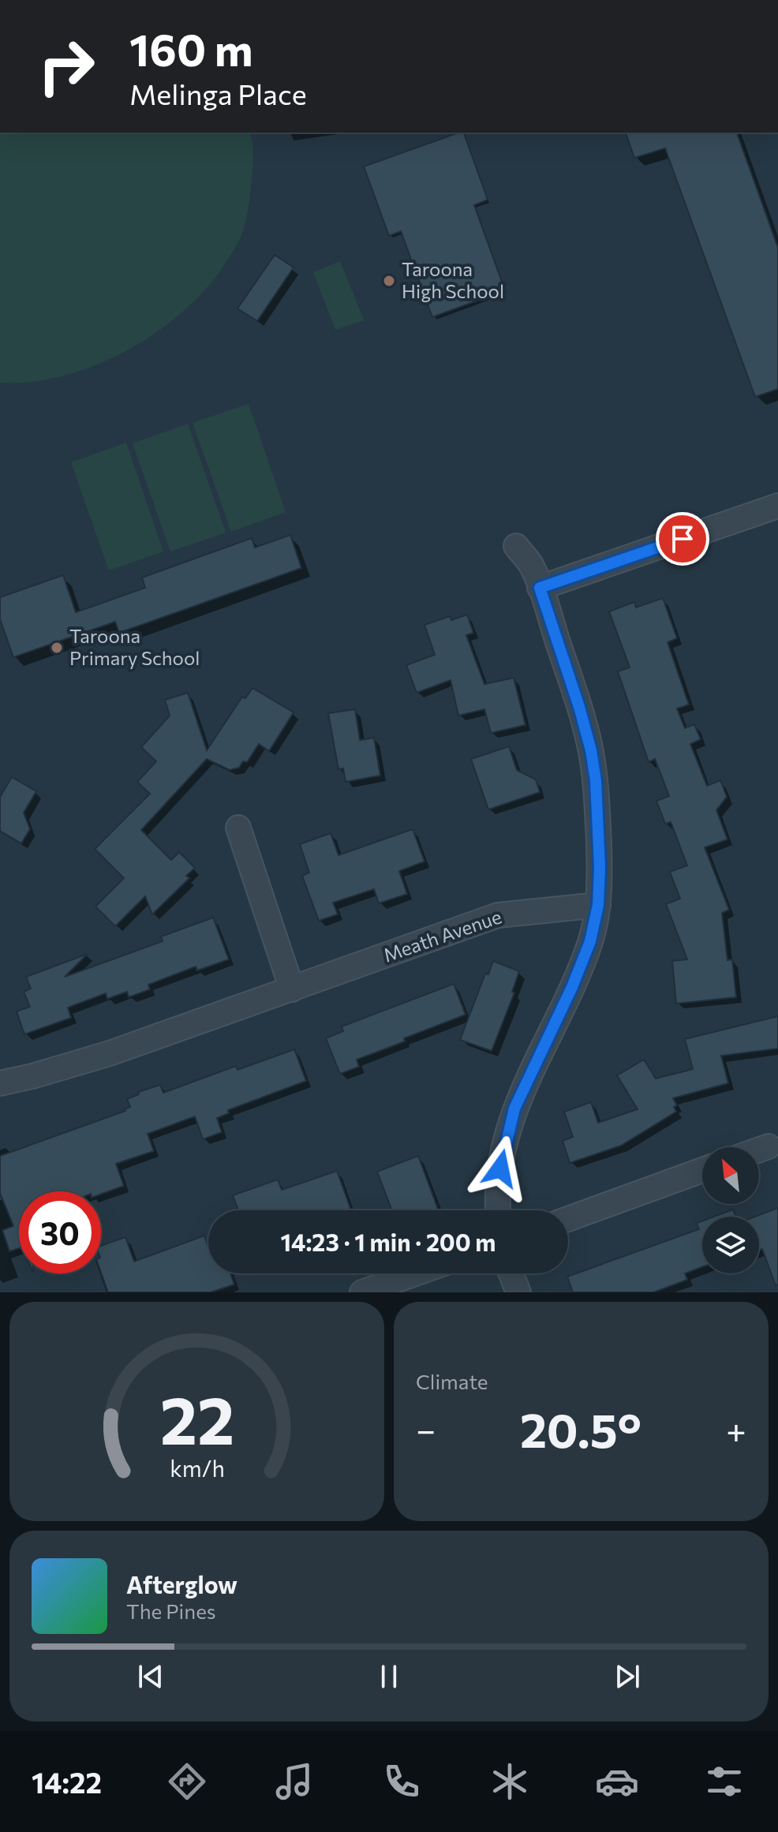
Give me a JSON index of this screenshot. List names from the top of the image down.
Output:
{
  "streets": {
    "street": ["Meath Avenue"]
  },
  "places": ["Taroona High School", "Taroona Primary School"],
  "north": "top left",
  "page": {
    "turn": ["160 m", "Melinga Place"],
    "limit": "30",
    "trip": "14:23 · 1 min · 200 m",
    "tile": "Climate",
    "heat": ["−", "20.5°", "+"],
    "song": ["Afterglow", "The Pines"],
    "tabs": "14:22",
    "gauge": ["22", "km/h"]
  }
}
